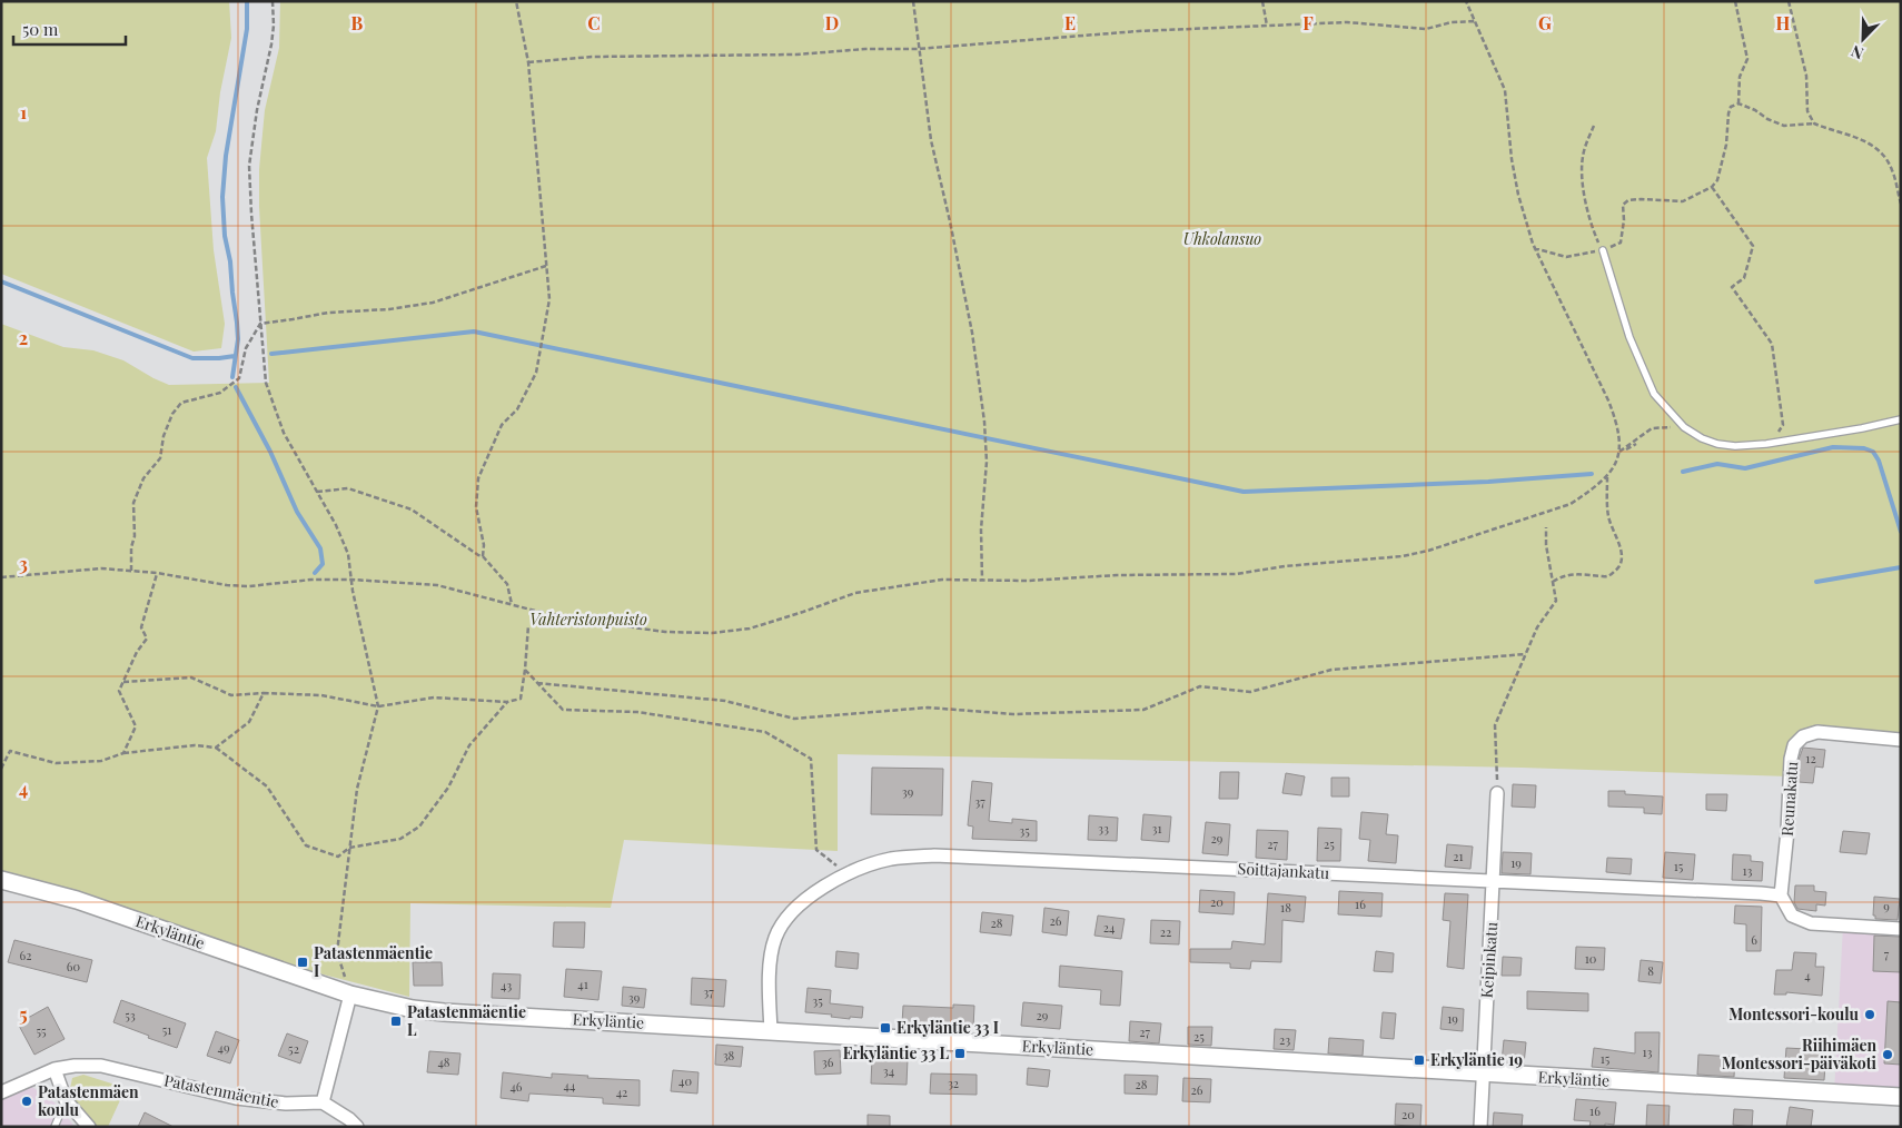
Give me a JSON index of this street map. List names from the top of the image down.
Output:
{
  "streets": {
    "street": [
      "Reunakatu",
      "Soittajankatu",
      "Erkyläntie",
      "Keipinkatu",
      "Patastenmäentie"
    ]
  },
  "crossings": [
    ["Reunakatu", "Soittajankatu"],
    ["Soittajankatu", "Erkyläntie"],
    ["Soittajankatu", "Keipinkatu"],
    ["Erkyläntie", "Keipinkatu"]
  ],
  "parks": ["Uhkolansuo", "Vahteristonpuisto"],
  "places": {
    "transit": [
      "Patastenmäentie I",
      "Patastenmäentie L",
      "Erkyläntie 33 I",
      "Erkyläntie 33 L",
      "Erkyläntie 19"
    ],
    "other": ["Montessori-koulu", "Riihimäen Montessori-päiväkoti", "Patastenmäen koulu"]
  },
  "house_numbers": [
    "12",
    "39",
    "37",
    "33",
    "31",
    "35",
    "29",
    "27",
    "25",
    "21",
    "19",
    "15",
    "13",
    "20",
    "16",
    "9",
    "18",
    "26",
    "28",
    "24",
    "22",
    "6",
    "7",
    "62",
    "10",
    "60",
    "8",
    "4",
    "41",
    "43",
    "37",
    "39",
    "35",
    "53",
    "29",
    "19",
    "51",
    "55",
    "27",
    "25",
    "23",
    "49",
    "52",
    "13",
    "38",
    "15",
    "48",
    "36",
    "34",
    "40",
    "32",
    "28",
    "44",
    "46",
    "26",
    "42",
    "16",
    "20"
  ],
  "scale_bar": "50 m",
  "north": "bottom left",
  "grid": {
    "columns": [
      "B",
      "C",
      "D",
      "E",
      "F",
      "G",
      "H"
    ],
    "rows": [
      "1",
      "2",
      "3",
      "4",
      "5"
    ]
  }
}
